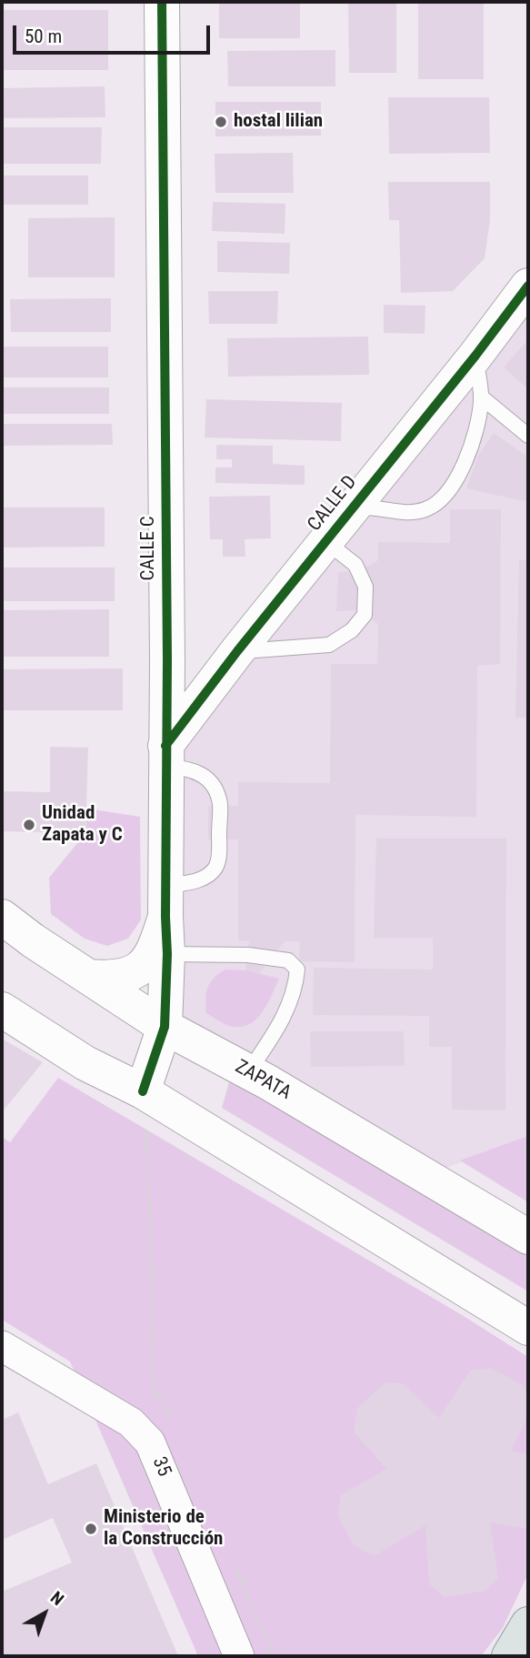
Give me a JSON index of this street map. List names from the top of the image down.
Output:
{
  "streets": {
    "street": [
      "CALLE D",
      "CALLE C",
      "ZAPATA",
      "35"
    ]
  },
  "crossings": [
    ["CALLE D", "CALLE C"],
    ["CALLE C", "ZAPATA"]
  ],
  "places": ["hostal lilian", "Unidad Zapata y C", "Ministerio de la Construcción"],
  "scale_bar": "50 m",
  "north": "top right"
}
